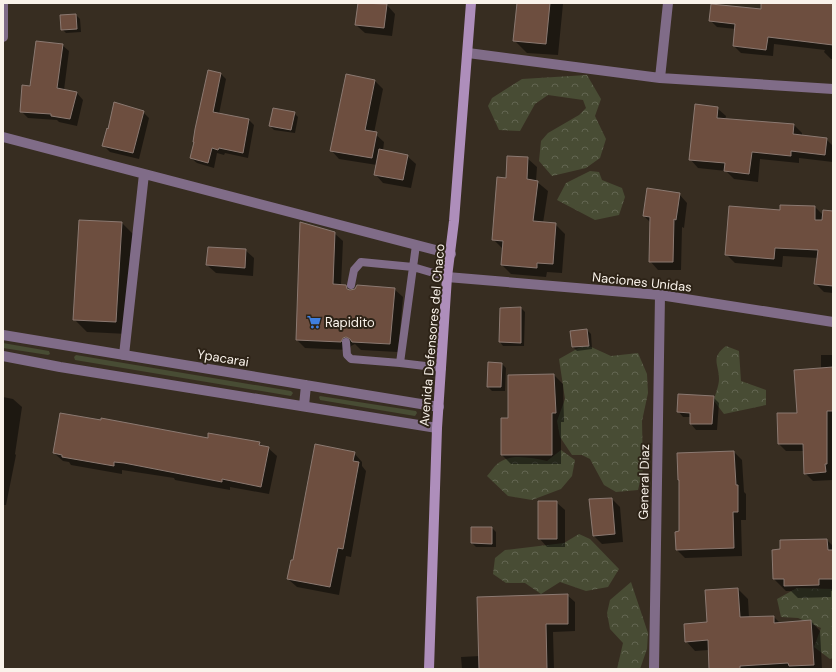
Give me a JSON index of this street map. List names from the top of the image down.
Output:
{
  "streets": {
    "main road": ["Avenida Defensores del Chaco"],
    "street": ["Naciones Unidas", "Ypacarai", "General Diaz"]
  },
  "crossings": [
    ["Naciones Unidas", "Avenida Defensores del Chaco"],
    ["Naciones Unidas", "General Diaz"],
    ["Avenida Defensores del Chaco", "Ypacarai"]
  ],
  "places": {
    "supermarket": ["Rapidito"]
  }
}
